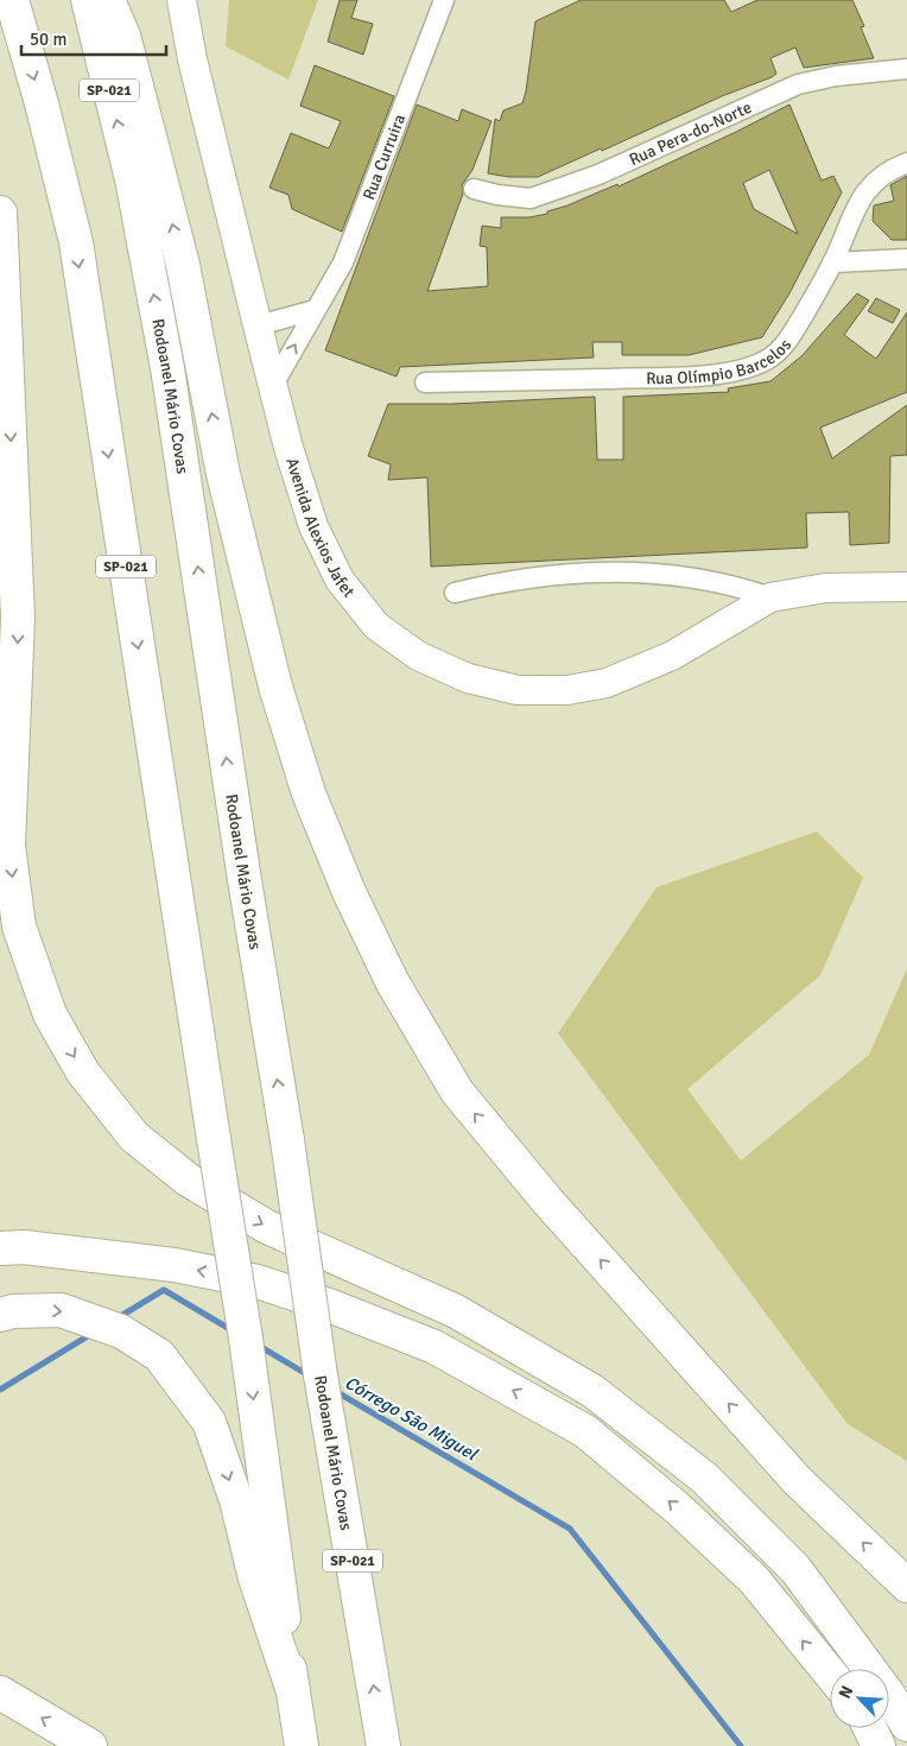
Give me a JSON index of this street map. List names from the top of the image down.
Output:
{
  "streets": {
    "highway": ["SP-021", "Rodoanel Mário Covas"],
    "main road": ["Avenida Alexios Jafet"],
    "street": ["Rua Pera-do-Norte", "Rua Curruira", "Rua Olímpio Barcelos"]
  },
  "crossings": [
    ["Rua Curruira", "Avenida Alexios Jafet"]
  ],
  "water": ["Córrego São Miguel"],
  "scale_bar": "50 m",
  "north": "top left"
}
